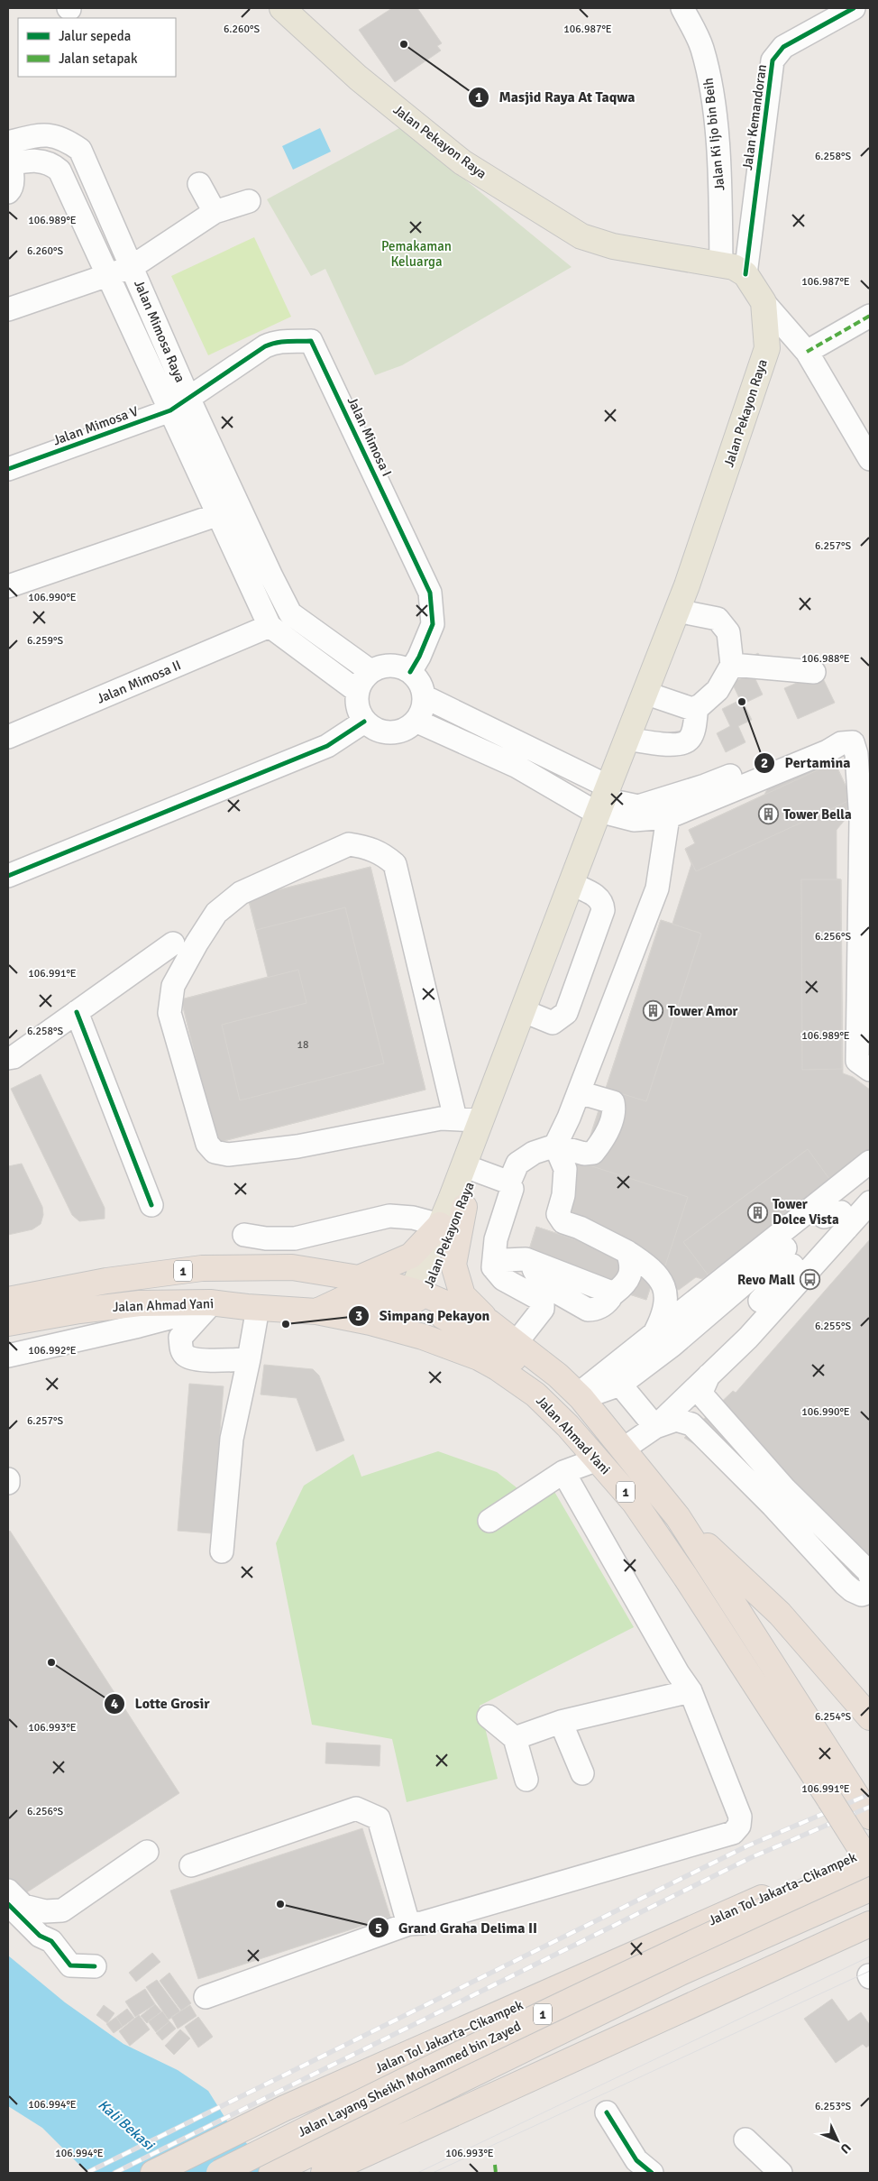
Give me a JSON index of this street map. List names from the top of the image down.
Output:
{
  "streets": {
    "highway": [
      "1",
      "Jalan Ahmad Yani",
      "Jalan Tol Jakarta–Cikampek",
      "Jalan Layang Sheikh Mohammed bin Zayed"
    ],
    "main road": ["Jalan Pekayon Raya"],
    "street": [
      "Jalan Kemandoran",
      "Jalan Ki Ijo bin Beih",
      "Jalan Mimosa Raya",
      "Jalan Mimosa V",
      "Jalan Mimosa I",
      "Jalan Mimosa II"
    ]
  },
  "crossings": [
    ["Jalan Kemandoran", "Jalan Pekayon Raya"],
    ["Jalan Ki Ijo bin Beih", "Jalan Pekayon Raya"],
    ["Jalan Pekayon Raya", "Jalan Ahmad Yani"],
    ["Jalan Mimosa Raya", "Jalan Mimosa V"],
    ["Jalan Mimosa Raya", "Jalan Mimosa I"],
    ["Jalan Mimosa V", "Jalan Mimosa I"],
    ["Jalan Ahmad Yani", "Jalan Layang Sheikh Mohammed bin Zayed"]
  ],
  "water": ["Kali Bekasi"],
  "parks": ["Pemakaman Keluarga"],
  "places": {
    "other": [
      "Masjid Raya At Taqwa",
      "Pertamina",
      "Simpang Pekayon",
      "Lotte Grosir",
      "Grand Graha Delima II"
    ],
    "building": ["Tower Bella", "Tower Amor", "Tower Dolce Vista"],
    "bus stop": ["Revo Mall"]
  },
  "house_numbers": ["18"],
  "legend": ["Jalur sepeda", "Jalan setapak"],
  "north": "bottom right",
  "coordinates": [
    "106.987°E",
    "6.260°S",
    "6.258°S",
    "106.989°E",
    "6.257°S",
    "106.990°E",
    "6.259°S",
    "106.988°E",
    "6.256°S",
    "106.991°E",
    "6.255°S",
    "106.992°E",
    "6.254°S",
    "106.993°E",
    "106.994°E",
    "6.253°S"
  ]
}
